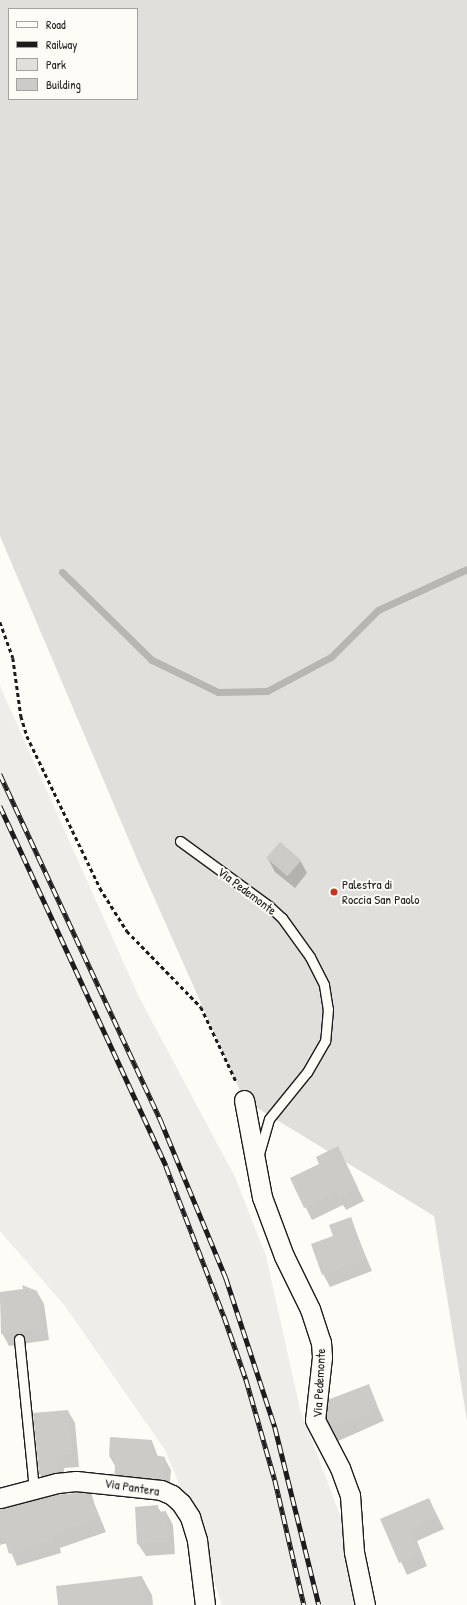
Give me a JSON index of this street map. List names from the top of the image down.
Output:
{
  "streets": {
    "street": ["Via Pedemonte", "Via Pantera"]
  },
  "places": ["Palestra di Roccia San Paolo"],
  "legend": [
    "Road",
    "Railway",
    "Park",
    "Building"
  ]
}
